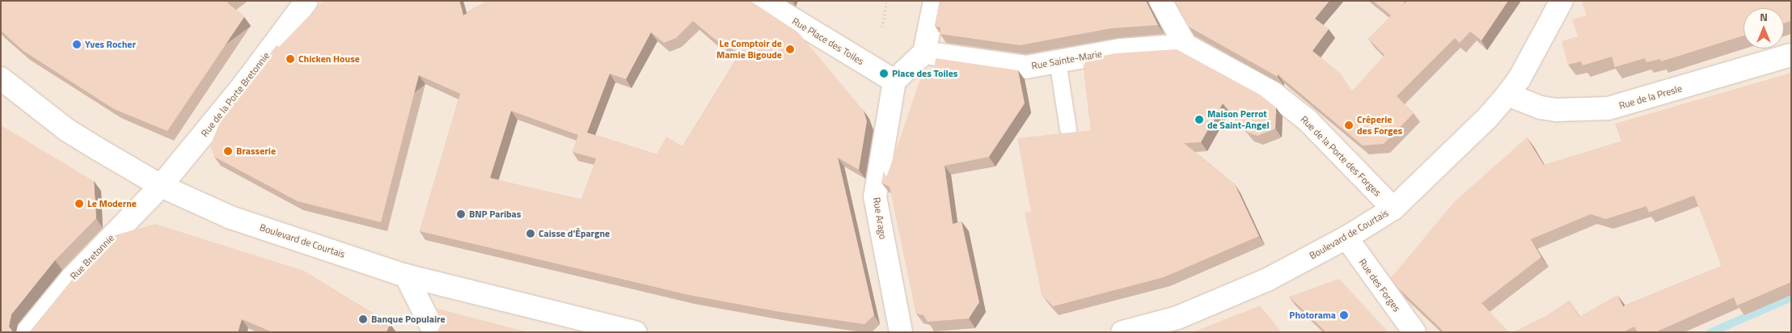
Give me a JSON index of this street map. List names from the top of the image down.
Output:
{
  "streets": {
    "main road": [
      "Rue Place des Toiles",
      "Rue Sainte-Marie",
      "Rue de la Porte Bretonnie",
      "Rue de la Presle",
      "Rue de la Porte des Forges",
      "Rue Arago",
      "Boulevard de Courtais",
      "Rue Bretonnie",
      "Rue des Forges"
    ]
  },
  "crossings": [
    ["Rue Place des Toiles", "Rue Arago"],
    ["Rue Sainte-Marie", "Rue de la Porte des Forges"],
    ["Rue de la Porte Bretonnie", "Boulevard de Courtais"],
    ["Rue de la Porte Bretonnie", "Rue Bretonnie"],
    ["Rue de la Presle", "Boulevard de Courtais"],
    ["Rue de la Porte des Forges", "Boulevard de Courtais"],
    ["Boulevard de Courtais", "Rue Bretonnie"],
    ["Boulevard de Courtais", "Rue des Forges"]
  ],
  "places": [
    "Yves Rocher",
    "Le Comptoir de Mamie Bigoude",
    "Chicken House",
    "Place des Toiles",
    "Maison Perrot de Saint-Angel",
    "Crêperie des Forges",
    "Brasserie",
    "Le Moderne",
    "BNP Paribas",
    "Caisse d'Épargne",
    "Photorama",
    "Banque Populaire"
  ],
  "north": "top"
}
